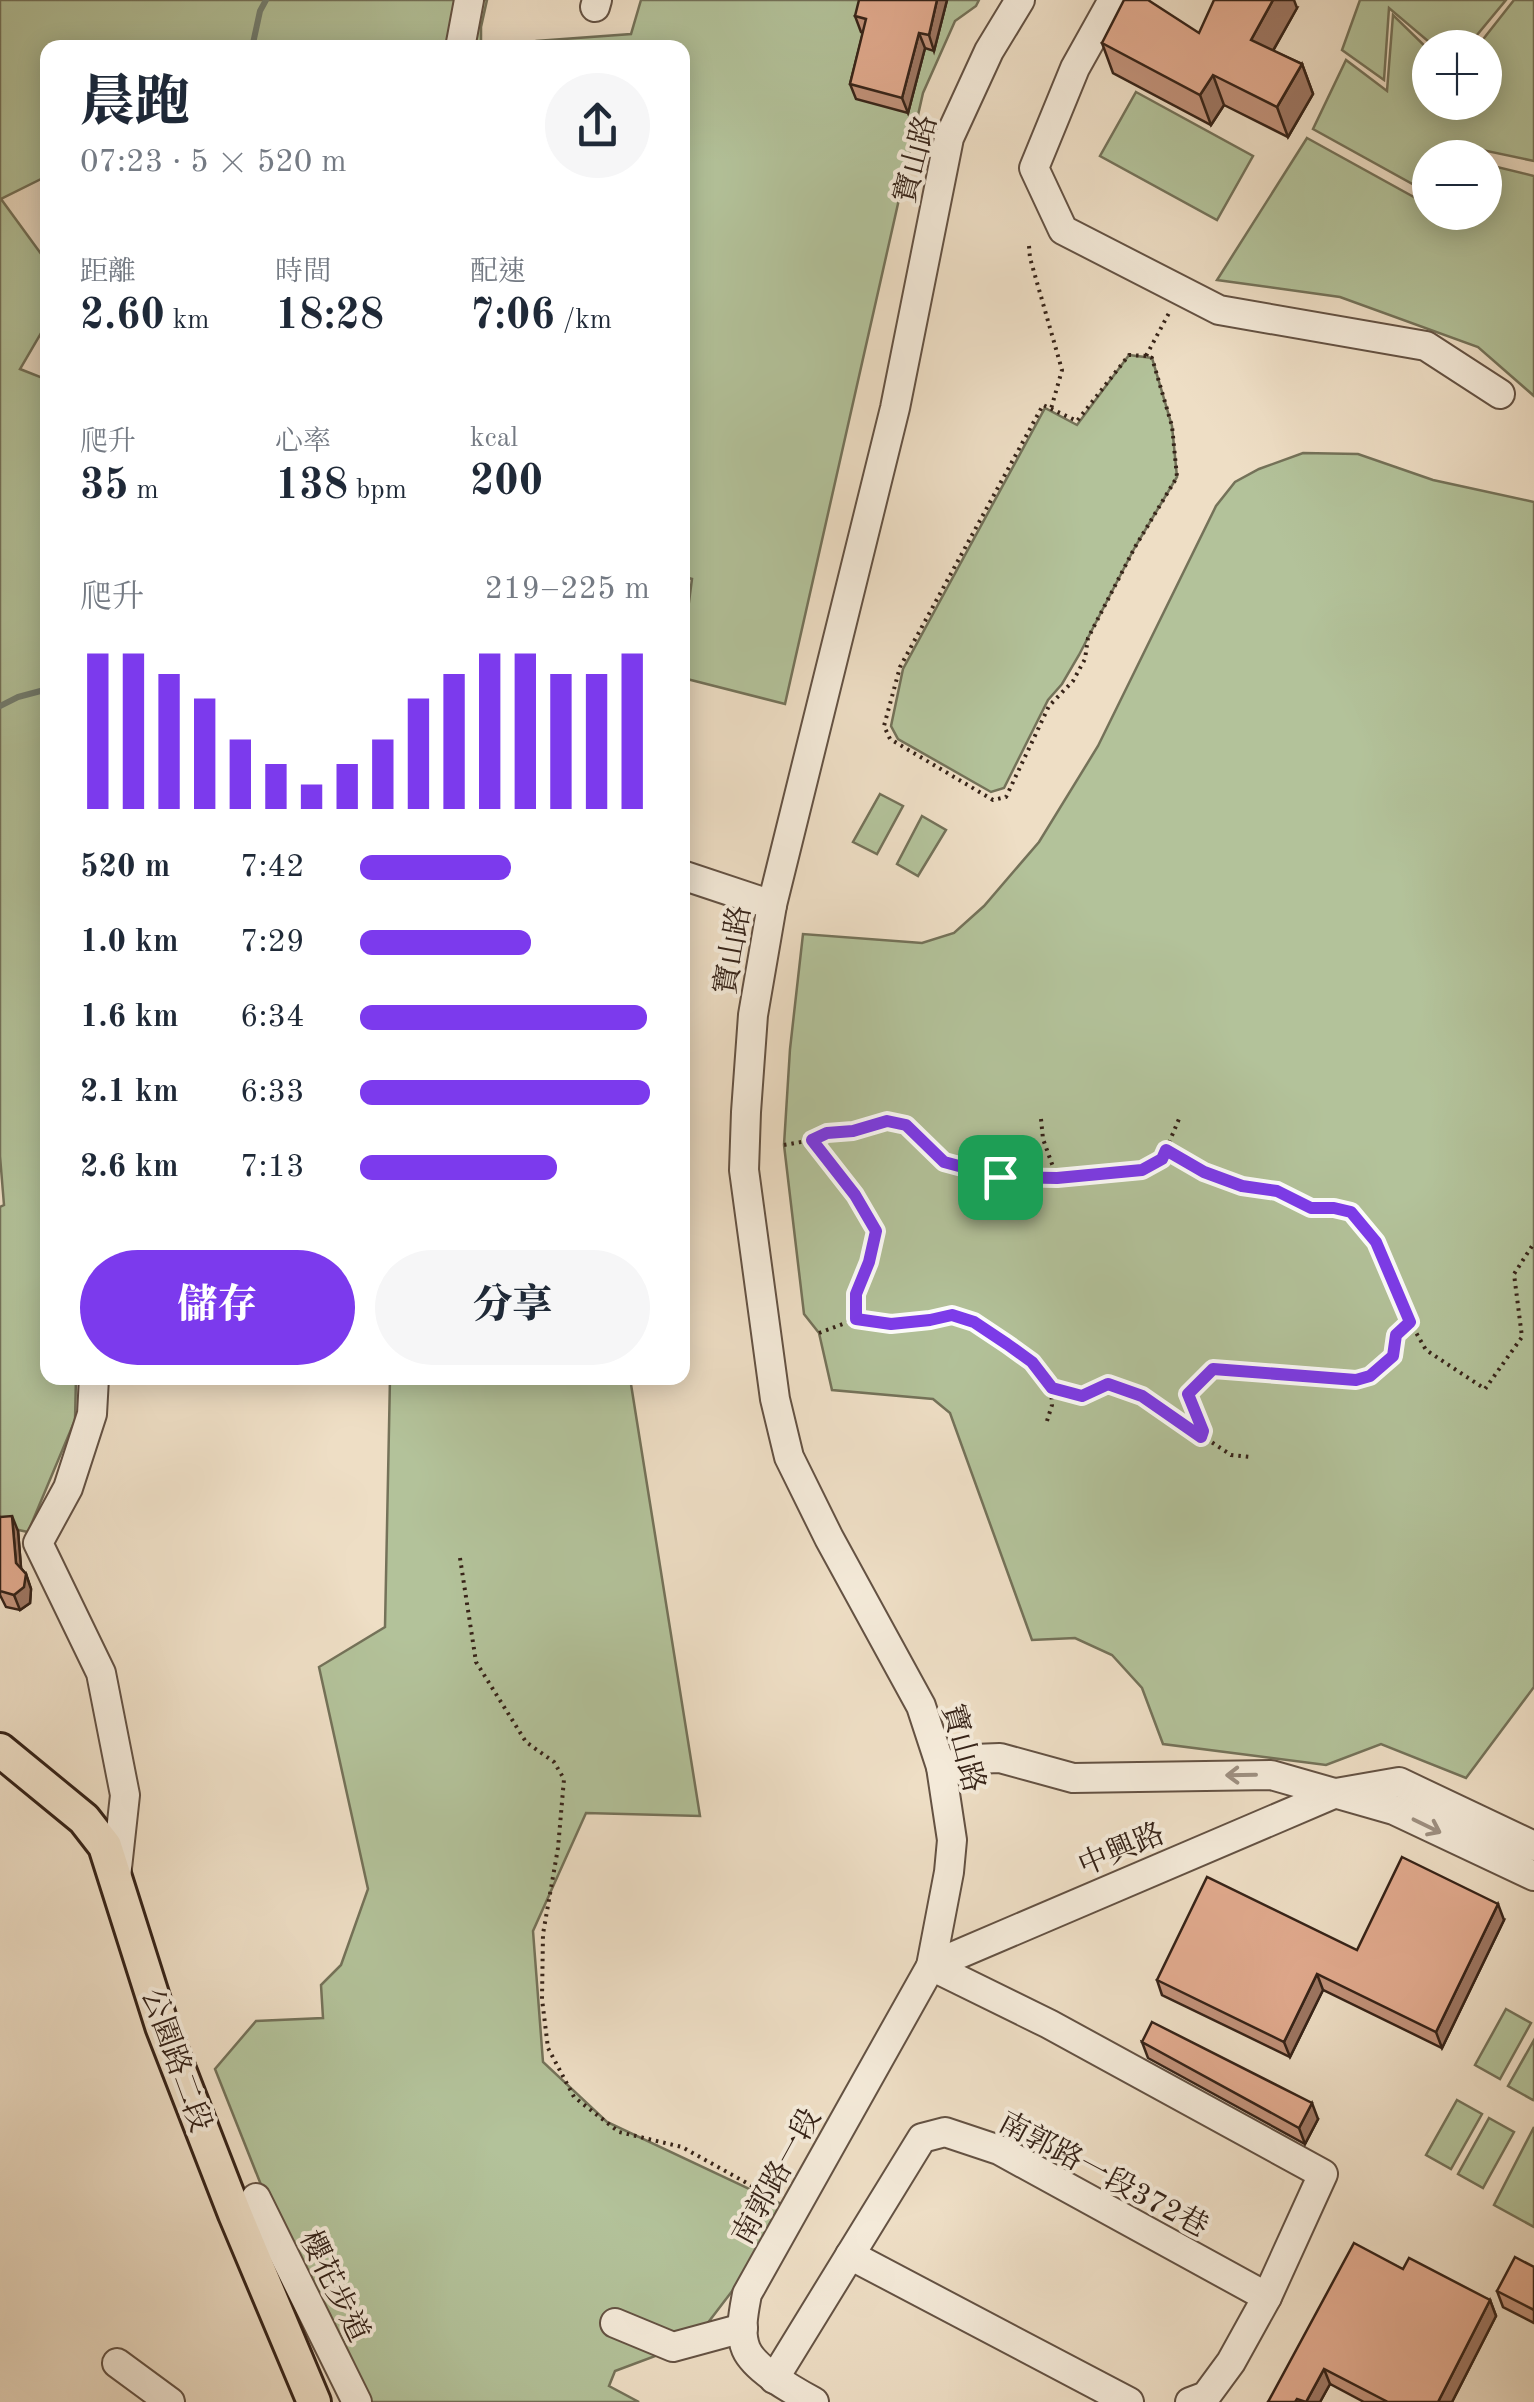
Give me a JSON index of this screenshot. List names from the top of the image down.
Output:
{
  "streets": {
    "main road": ["公園路二段"],
    "street": [
      "寶山路",
      "中興路",
      "南郭路一段372巷",
      "南郭路一段",
      "櫻花步道"
    ]
  },
  "crossings": [
    ["寶山路", "中興路"],
    ["寶山路", "南郭路一段"],
    ["中興路", "南郭路一段"]
  ],
  "page": {
    "map_buttons": ["+", "−"],
    "heading": ["晨跑", "07:23 · 5 × 520 m"],
    "stats": [
      ["距離", "2.60 km"],
      ["時間", "18:28"],
      ["配速", "7:06 /km"],
      ["爬升", "35 m"],
      ["心率", "138 bpm"],
      ["kcal", "200"]
    ],
    "chart": ["爬升", "219–225 m"],
    "list": [
      {
        "name": "520 m",
        "note": "7:42"
      },
      {
        "name": "1.0 km",
        "note": "7:29"
      },
      {
        "name": "1.6 km",
        "note": "6:34"
      },
      {
        "name": "2.1 km",
        "note": "6:33"
      },
      {
        "name": "2.6 km",
        "note": "7:13"
      }
    ],
    "buttons": ["儲存", "分享"]
  }
}
